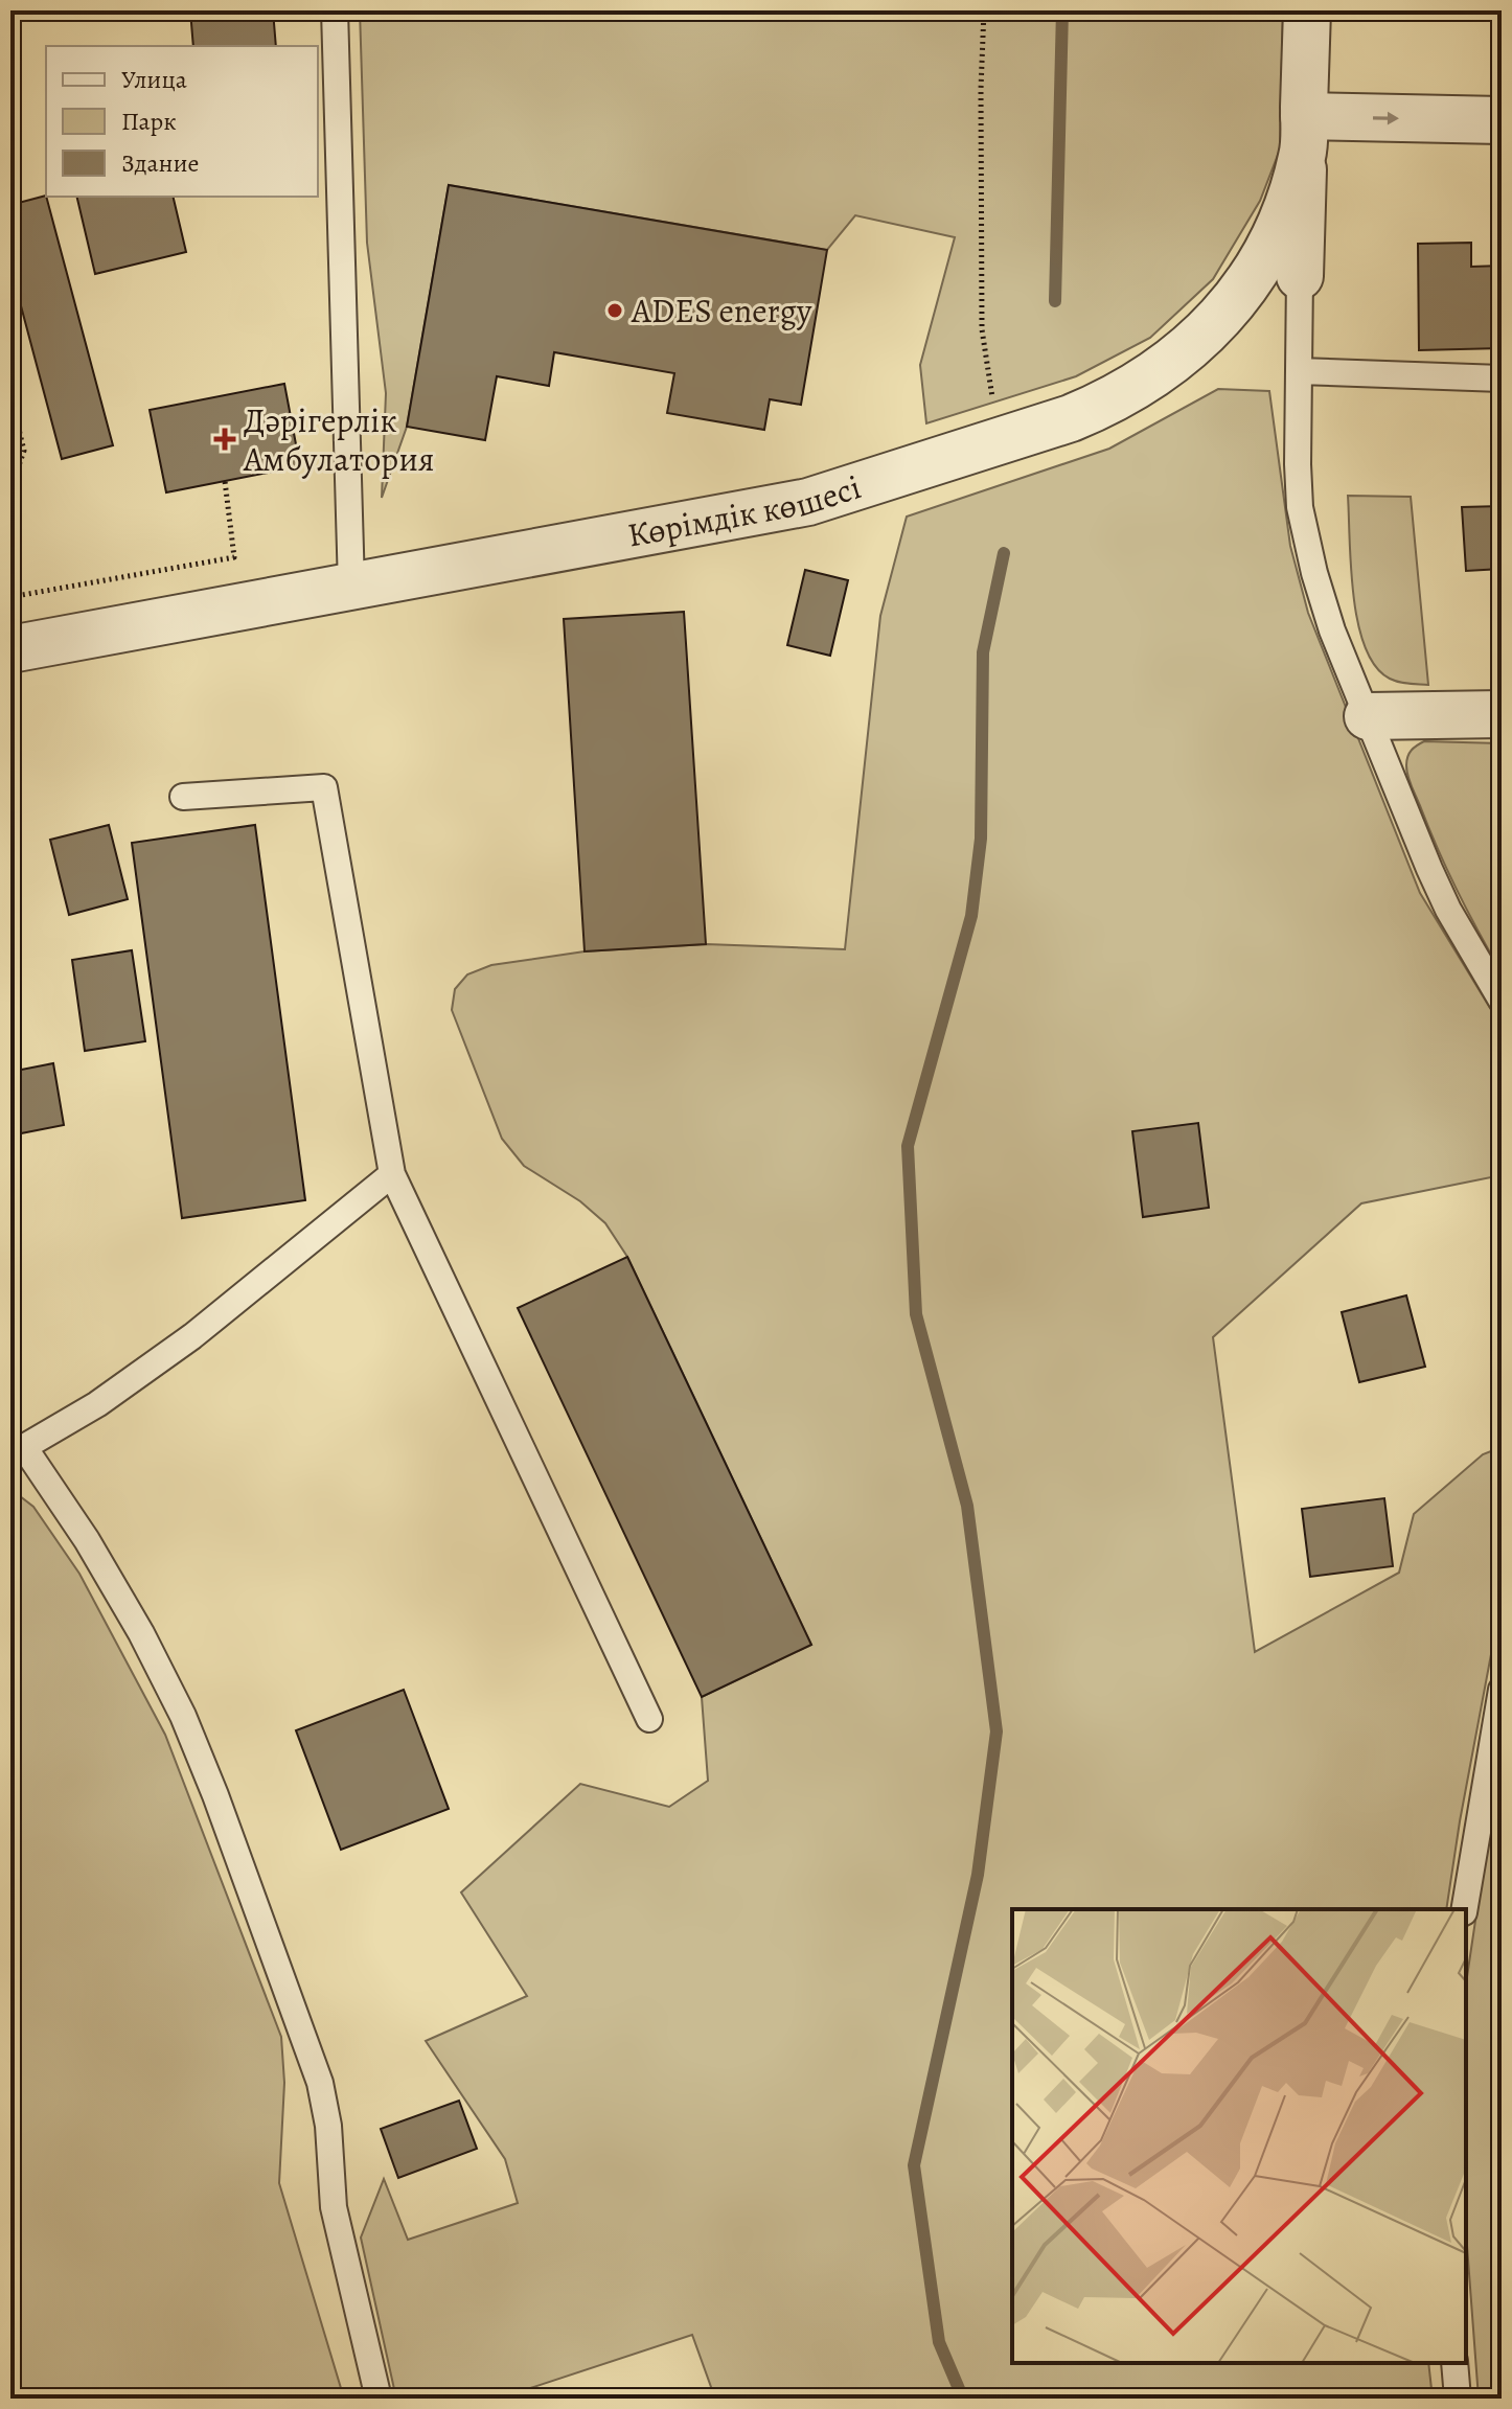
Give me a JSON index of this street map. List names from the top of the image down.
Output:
{
  "streets": {
    "street": ["Көрімдік көшесі"]
  },
  "places": {
    "other": ["ADES energy"],
    "health": ["Дәрігерлік Амбулатория"]
  },
  "legend": ["Улица", "Парк", "Здание"]
}
